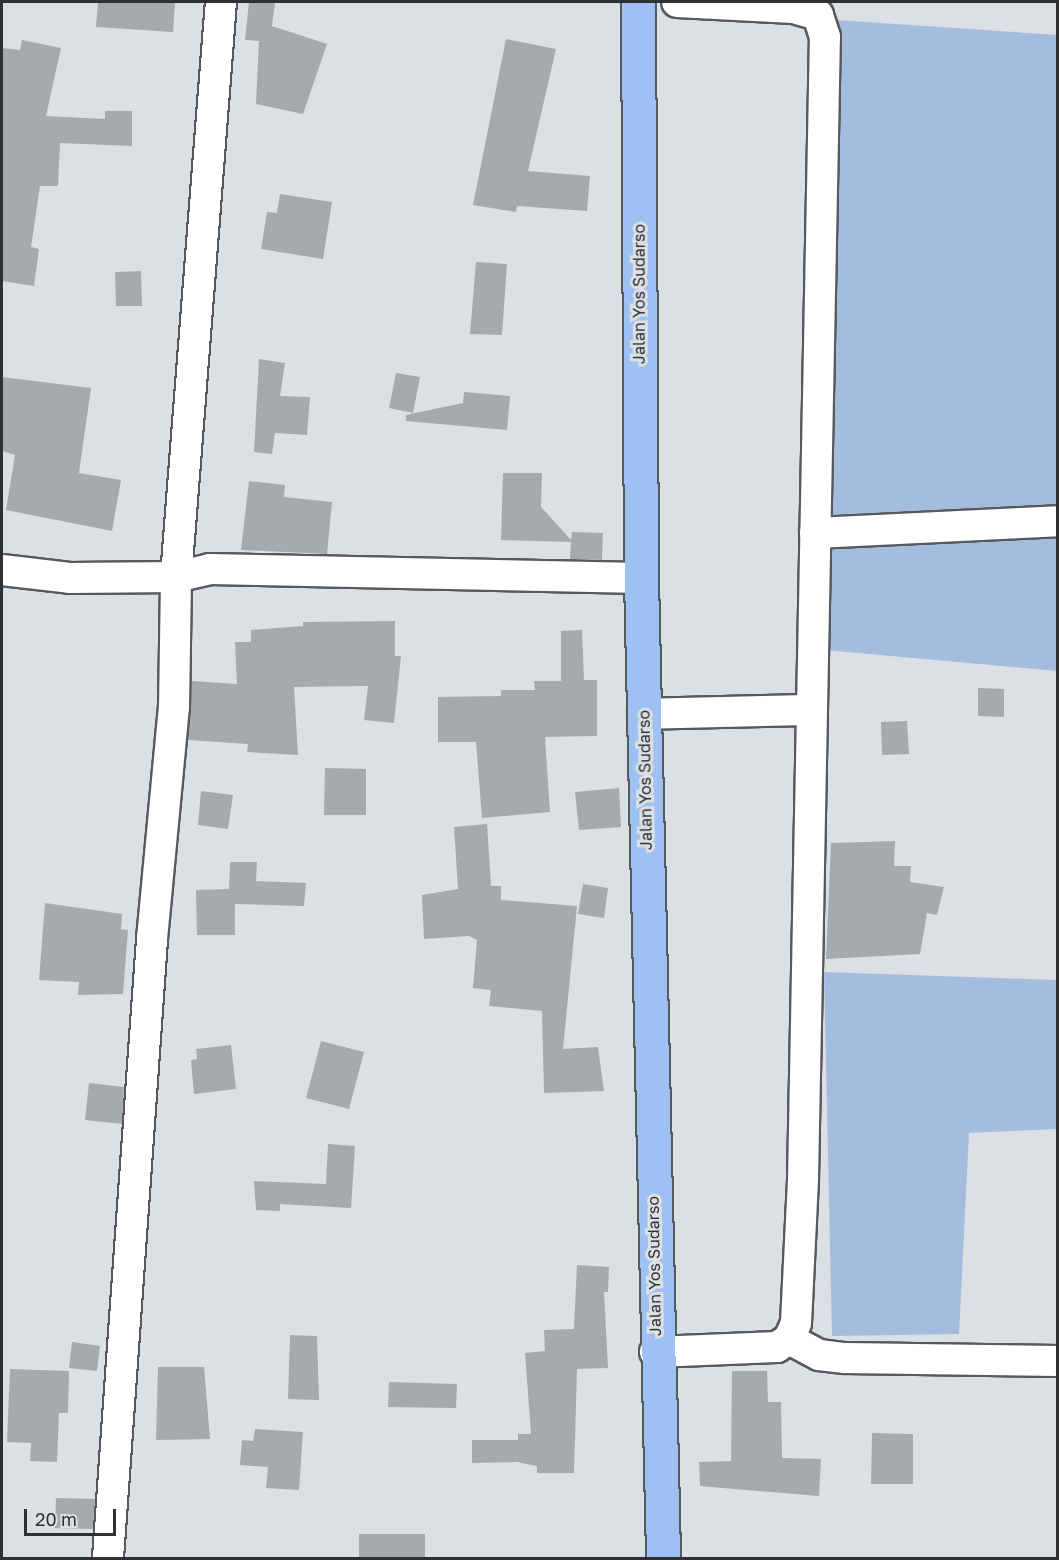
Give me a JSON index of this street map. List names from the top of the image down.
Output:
{
  "streets": {
    "main road": ["Jalan Yos Sudarso"]
  },
  "scale_bar": "20 m"
}
